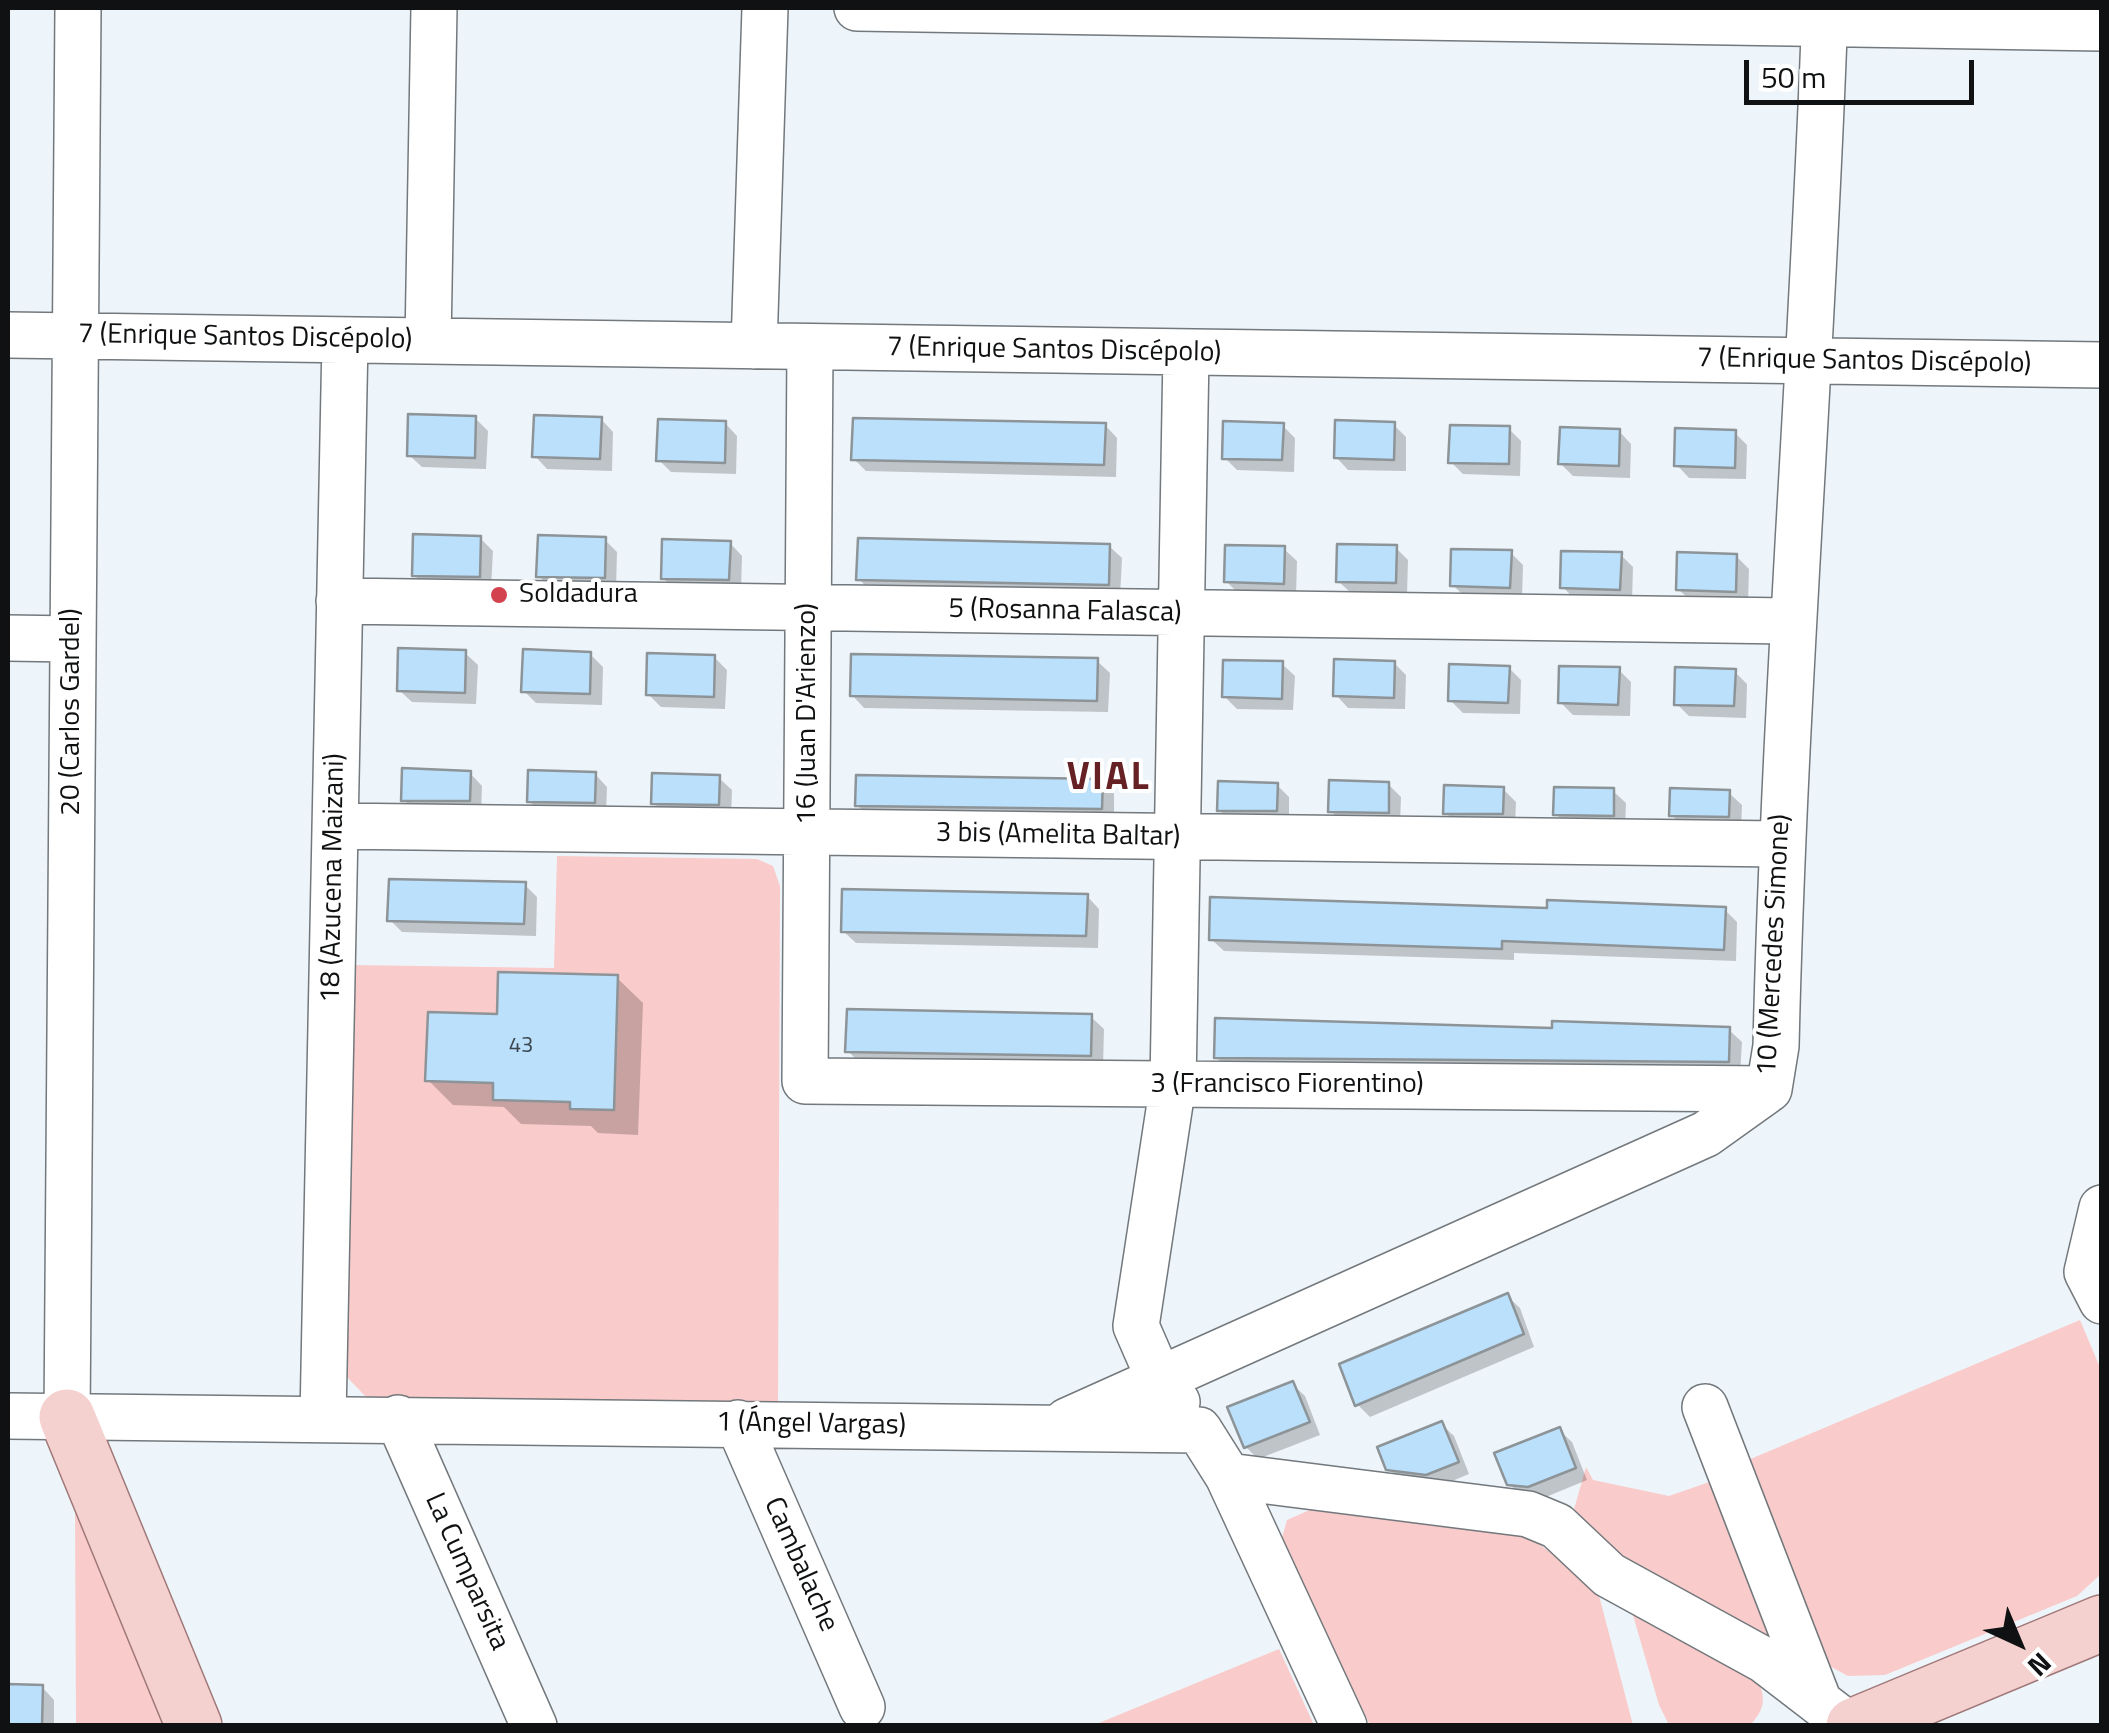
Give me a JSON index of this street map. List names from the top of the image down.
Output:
{
  "streets": {
    "street": [
      "7 (Enrique Santos Discépolo)",
      "5 (Rosanna Falasca)",
      "20 (Carlos Gardel)",
      "16 (Juan D'Arienzo)",
      "3 bis (Amelita Baltar)",
      "18 (Azucena Maizani)",
      "10 (Mercedes Simone)",
      "3 (Francisco Fiorentino)",
      "1 (Ángel Vargas)",
      "Cambalache",
      "La Cumparsita"
    ]
  },
  "crossings": [
    ["7 (Enrique Santos Discépolo)", "20 (Carlos Gardel)"],
    ["7 (Enrique Santos Discépolo)", "16 (Juan D'Arienzo)"],
    ["7 (Enrique Santos Discépolo)", "18 (Azucena Maizani)"],
    ["7 (Enrique Santos Discépolo)", "10 (Mercedes Simone)"],
    ["5 (Rosanna Falasca)", "16 (Juan D'Arienzo)"],
    ["5 (Rosanna Falasca)", "18 (Azucena Maizani)"],
    ["5 (Rosanna Falasca)", "10 (Mercedes Simone)"],
    ["20 (Carlos Gardel)", "1 (Ángel Vargas)"],
    ["16 (Juan D'Arienzo)", "3 bis (Amelita Baltar)"],
    ["16 (Juan D'Arienzo)", "3 (Francisco Fiorentino)"],
    ["3 bis (Amelita Baltar)", "18 (Azucena Maizani)"],
    ["3 bis (Amelita Baltar)", "10 (Mercedes Simone)"],
    ["18 (Azucena Maizani)", "1 (Ángel Vargas)"],
    ["10 (Mercedes Simone)", "3 (Francisco Fiorentino)"],
    ["10 (Mercedes Simone)", "1 (Ángel Vargas)"],
    ["1 (Ángel Vargas)", "Cambalache"],
    ["1 (Ángel Vargas)", "La Cumparsita"]
  ],
  "districts": ["VIAL"],
  "places": ["Soldadura"],
  "house_numbers": ["43"],
  "scale_bar": "50 m",
  "north": "bottom right"
}
